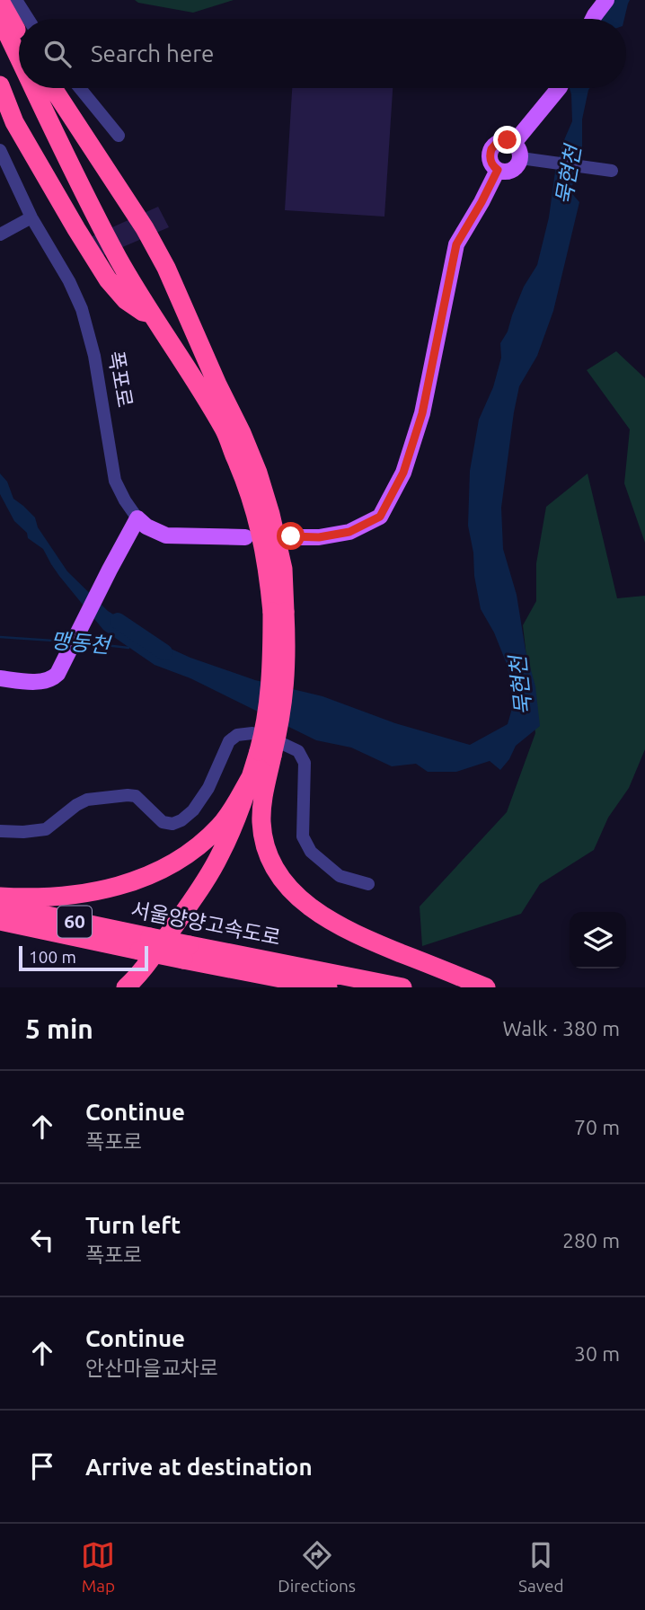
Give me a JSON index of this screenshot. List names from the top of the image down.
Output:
{
  "streets": {
    "highway": ["60", "서울양양고속도로"],
    "main road": ["폭포로"]
  },
  "water": ["묵현천", "맹동천"],
  "scale_bar": "100 m",
  "page": {
    "search": "Search here",
    "scale": "100 m",
    "heading": ["5 min", "Walk · 380 m"],
    "list": [
      ["Continue", "폭포로", "70 m"],
      ["Turn left", "폭포로", "280 m"],
      ["Continue", "안산마을교차로", "30 m"],
      "Arrive at destination"
    ],
    "nav": ["Map", "Directions", "Saved"]
  }
}
